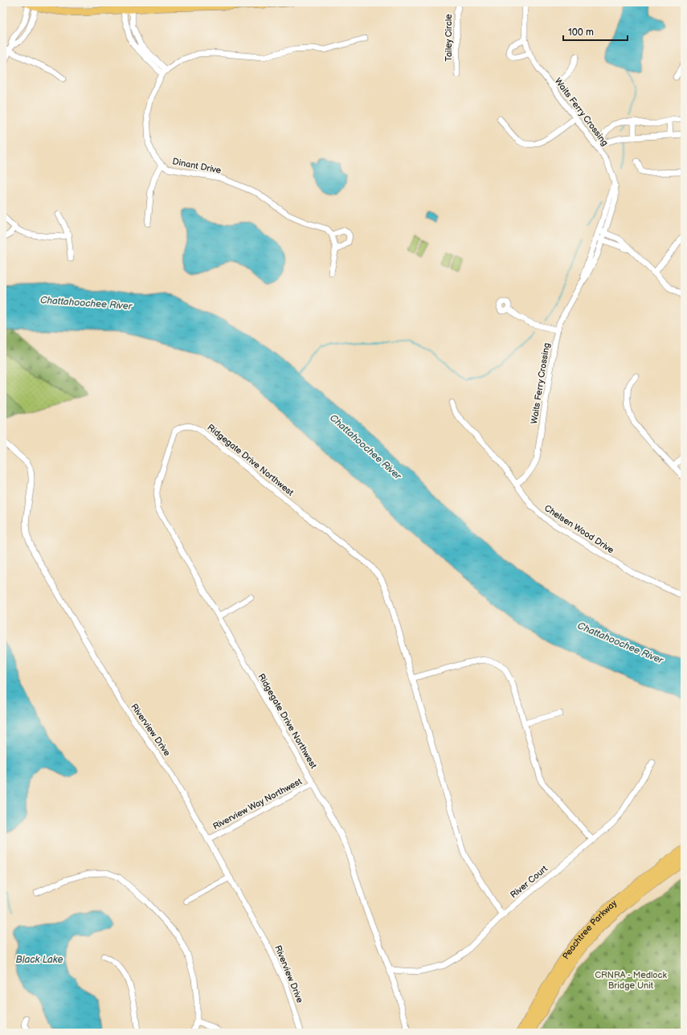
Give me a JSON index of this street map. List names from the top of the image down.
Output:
{
  "streets": {
    "highway": ["Peachtree Parkway"],
    "street": [
      "Tailey Circle",
      "Waits Ferry Crossing",
      "Dinant Drive",
      "Ridgegate Drive Northwest",
      "Chelsen Wood Drive",
      "Riverview Drive",
      "Riverview Way Northwest",
      "River Court"
    ]
  },
  "crossings": [
    ["Waits Ferry Crossing", "Chelsen Wood Drive"],
    ["Ridgegate Drive Northwest", "Riverview Way Northwest"],
    ["Ridgegate Drive Northwest", "River Court"],
    ["Riverview Drive", "Riverview Way Northwest"]
  ],
  "water": ["Chattahoochee River", "Black Lake"],
  "parks": ["CRNRA - Medlock Bridge Unit"],
  "scale_bar": "100 m"
}
